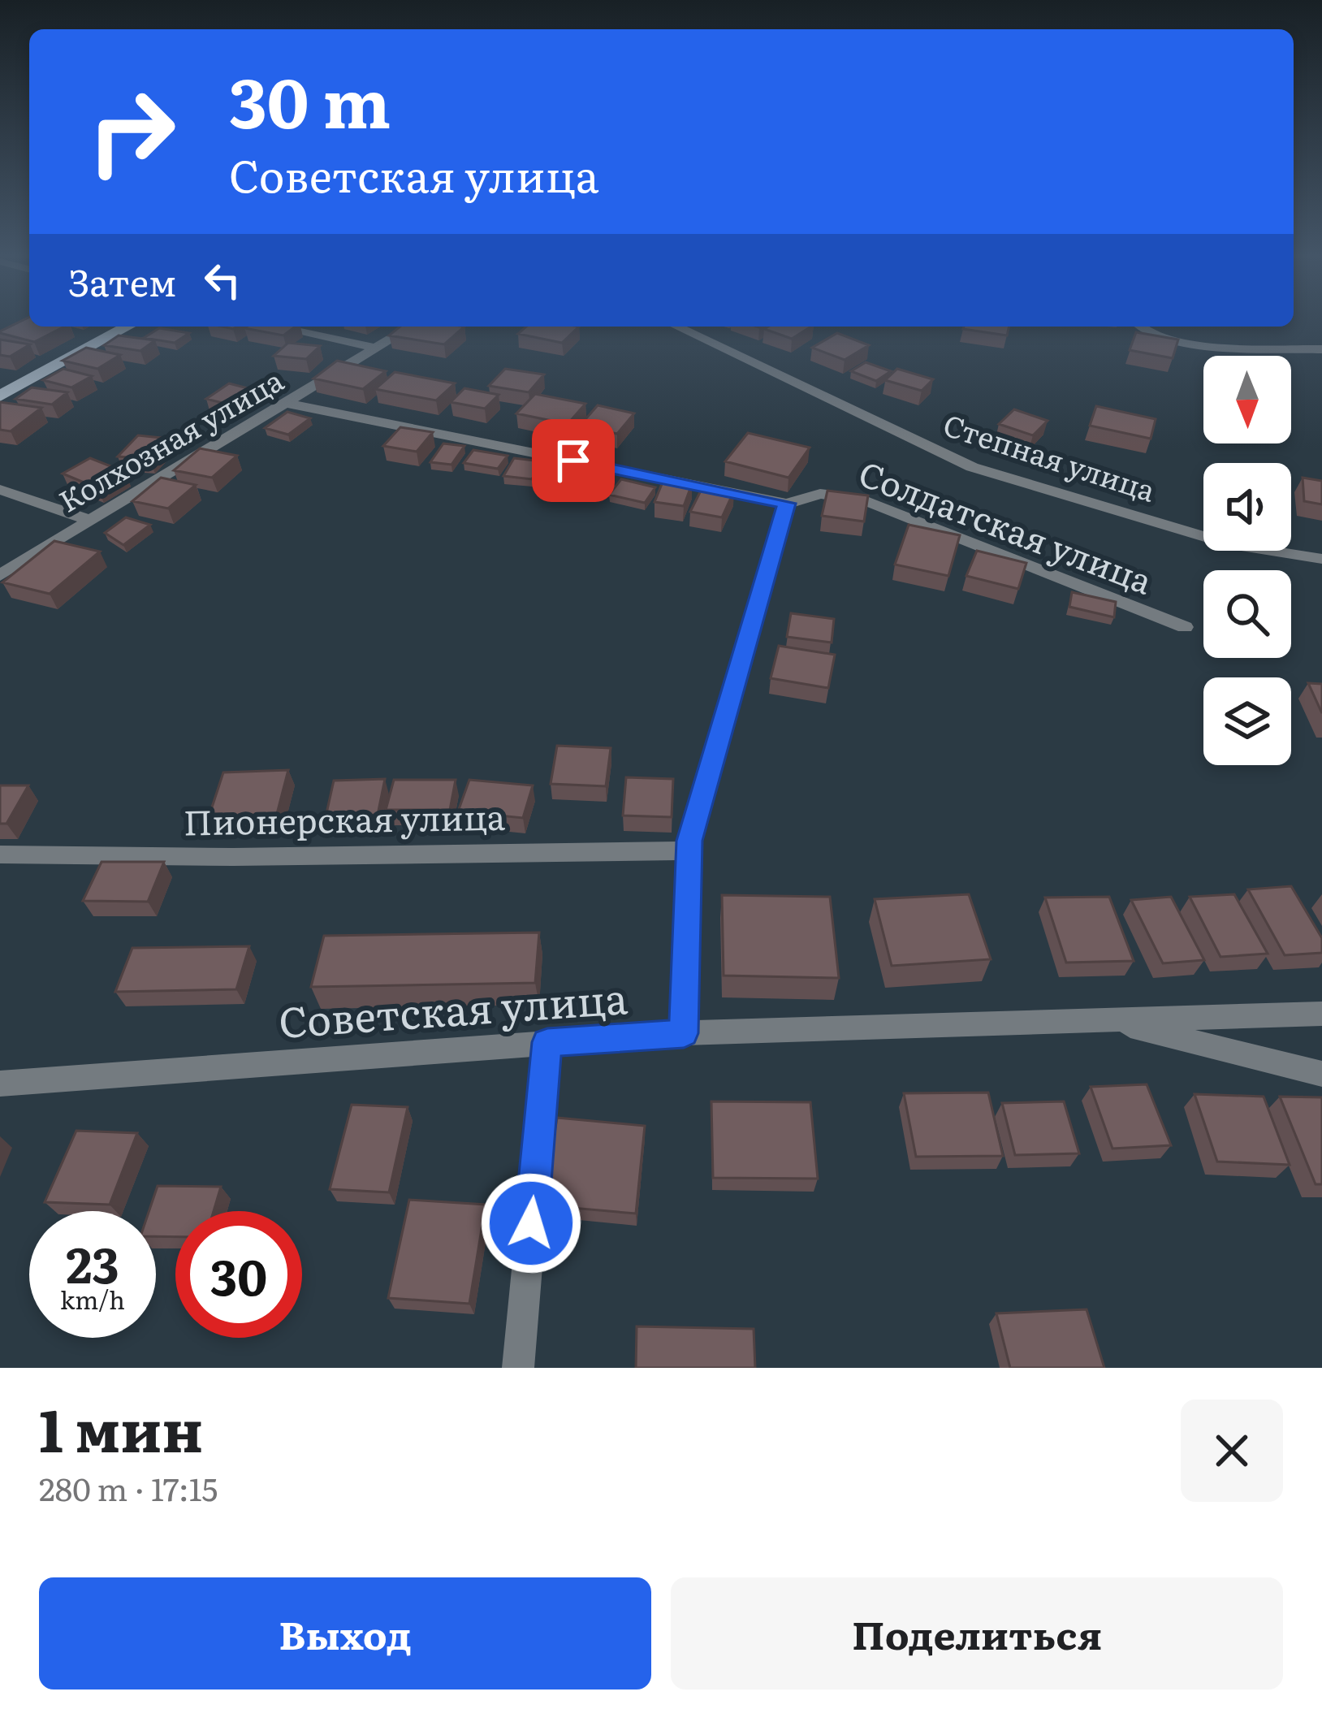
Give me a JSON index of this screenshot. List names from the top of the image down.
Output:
{
  "streets": {
    "street": [
      "Колхозная улица",
      "Степная улица",
      "Солдатская улица",
      "Пионерская улица",
      "Советская улица"
    ]
  },
  "crossings": [
    ["Колхозная улица", "Солдатская улица"]
  ],
  "north": "bottom",
  "page": {
    "turn": ["30 m", "Советская улица"],
    "then": "Затем",
    "speed": "23 km/h",
    "limit": "30",
    "heading": ["1 мин", "280 m · 17:15"],
    "buttons": ["Выход", "Поделиться"]
  }
}
